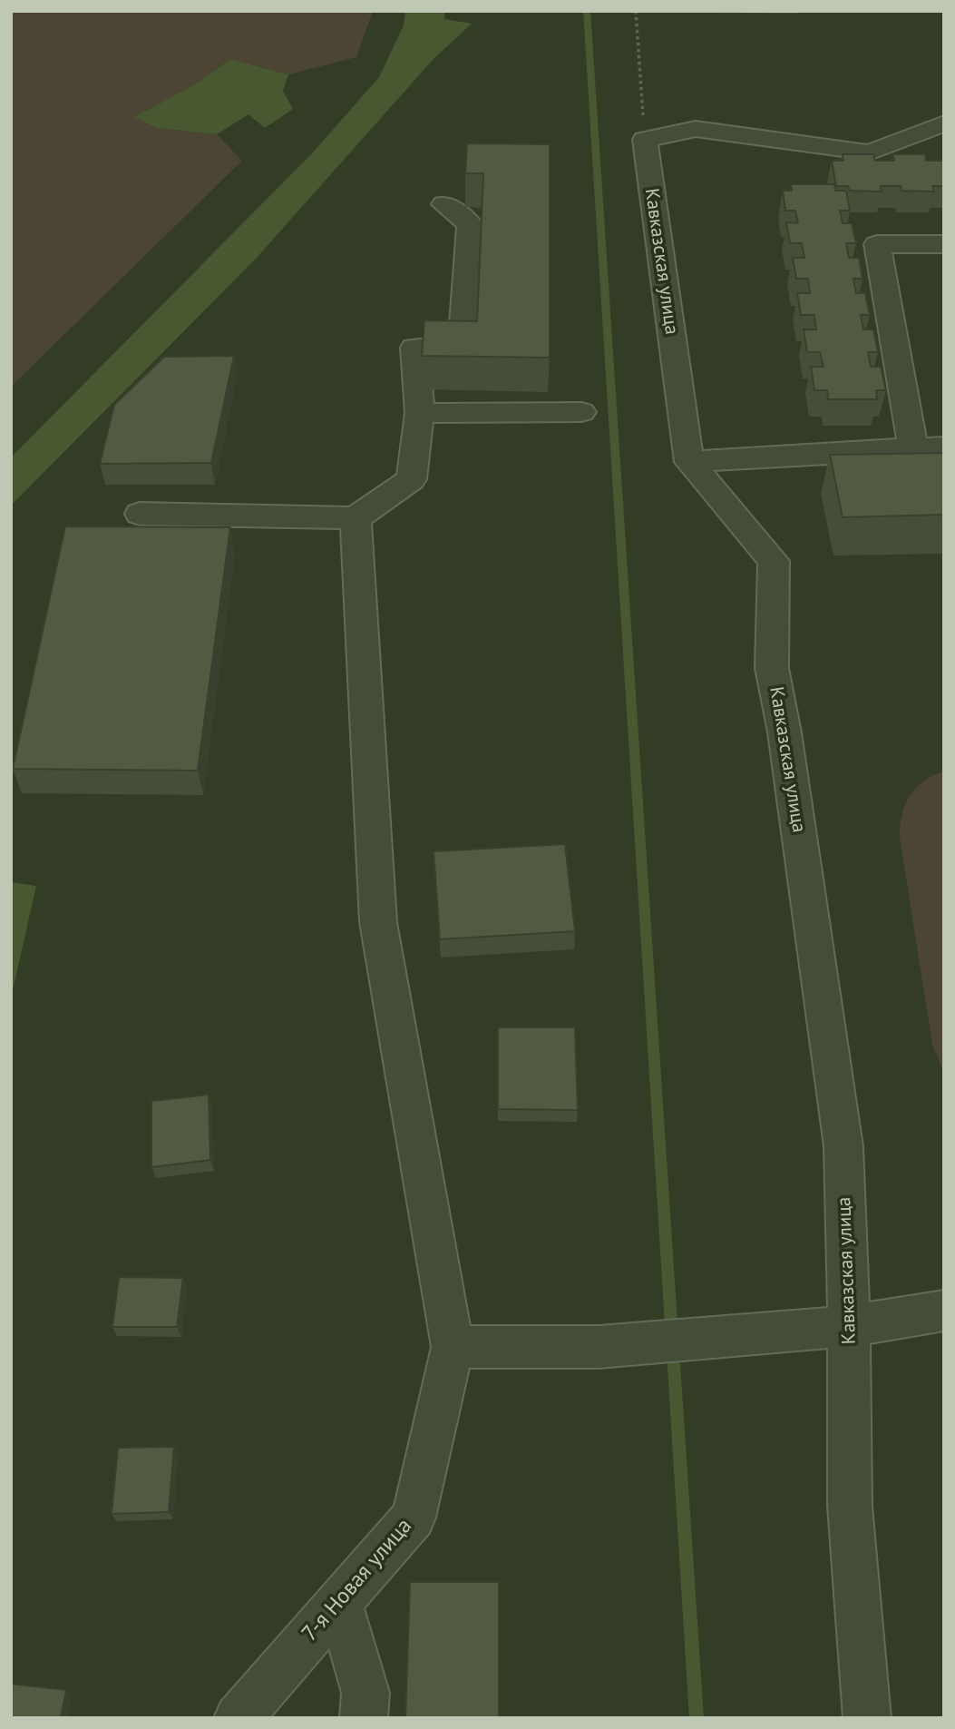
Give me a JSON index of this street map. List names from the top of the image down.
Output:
{
  "streets": {
    "street": ["Кавказская улица", "7-я Новая улица"]
  }
}
